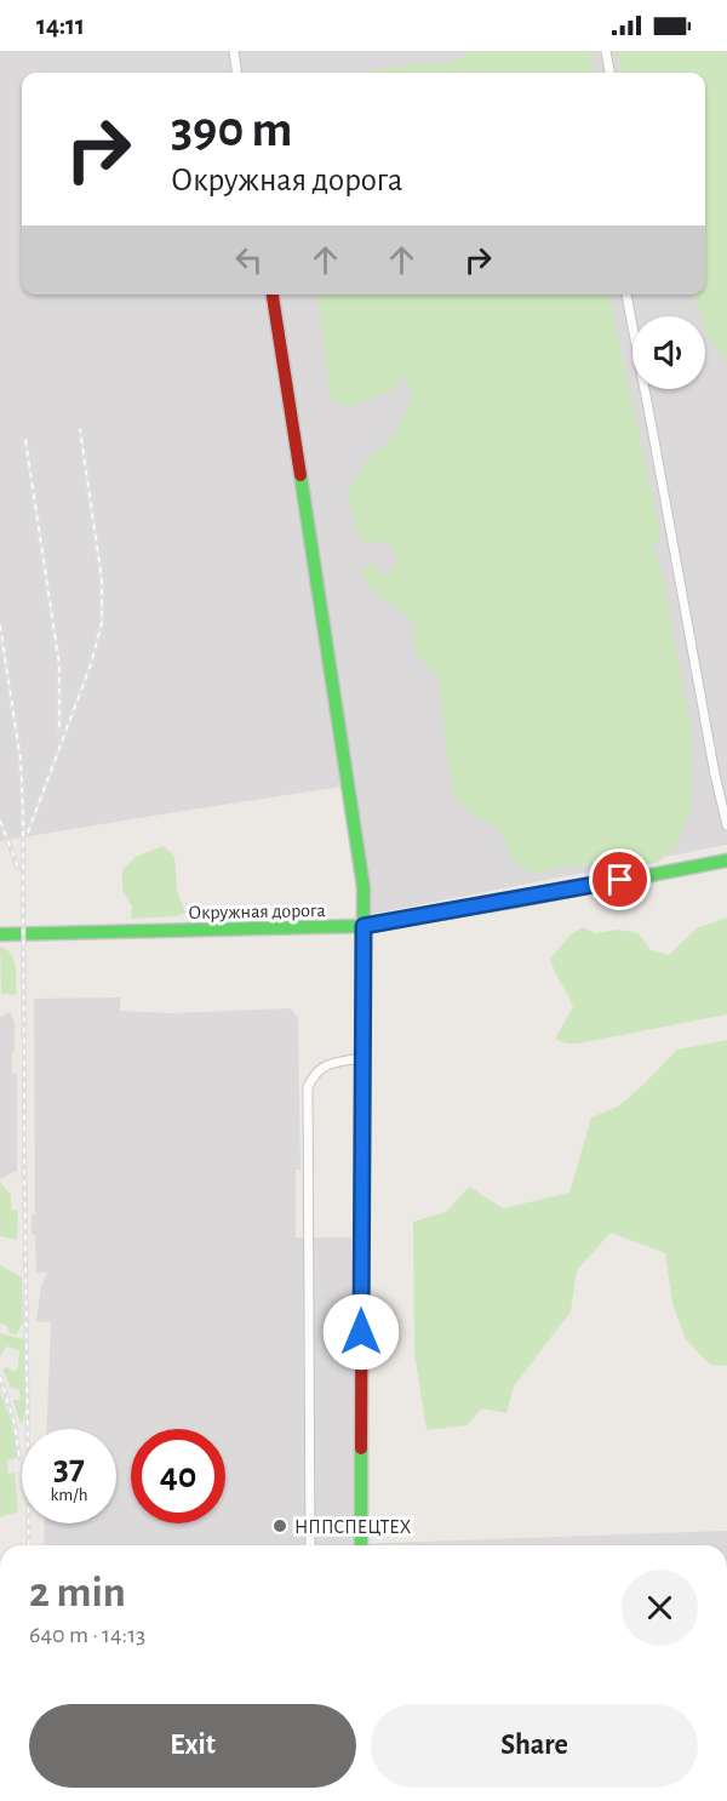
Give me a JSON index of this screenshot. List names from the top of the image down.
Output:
{
  "streets": {
    "street": ["Окружная дорога"]
  },
  "places": ["НППСПЕЦТЕХ"],
  "page": {
    "status": "14:11",
    "turn": ["390 m", "Окружная дорога"],
    "speed": "37 km/h",
    "limit": "40",
    "heading": ["2 min", "640 m · 14:13"],
    "buttons": ["Exit", "Share"]
  }
}
